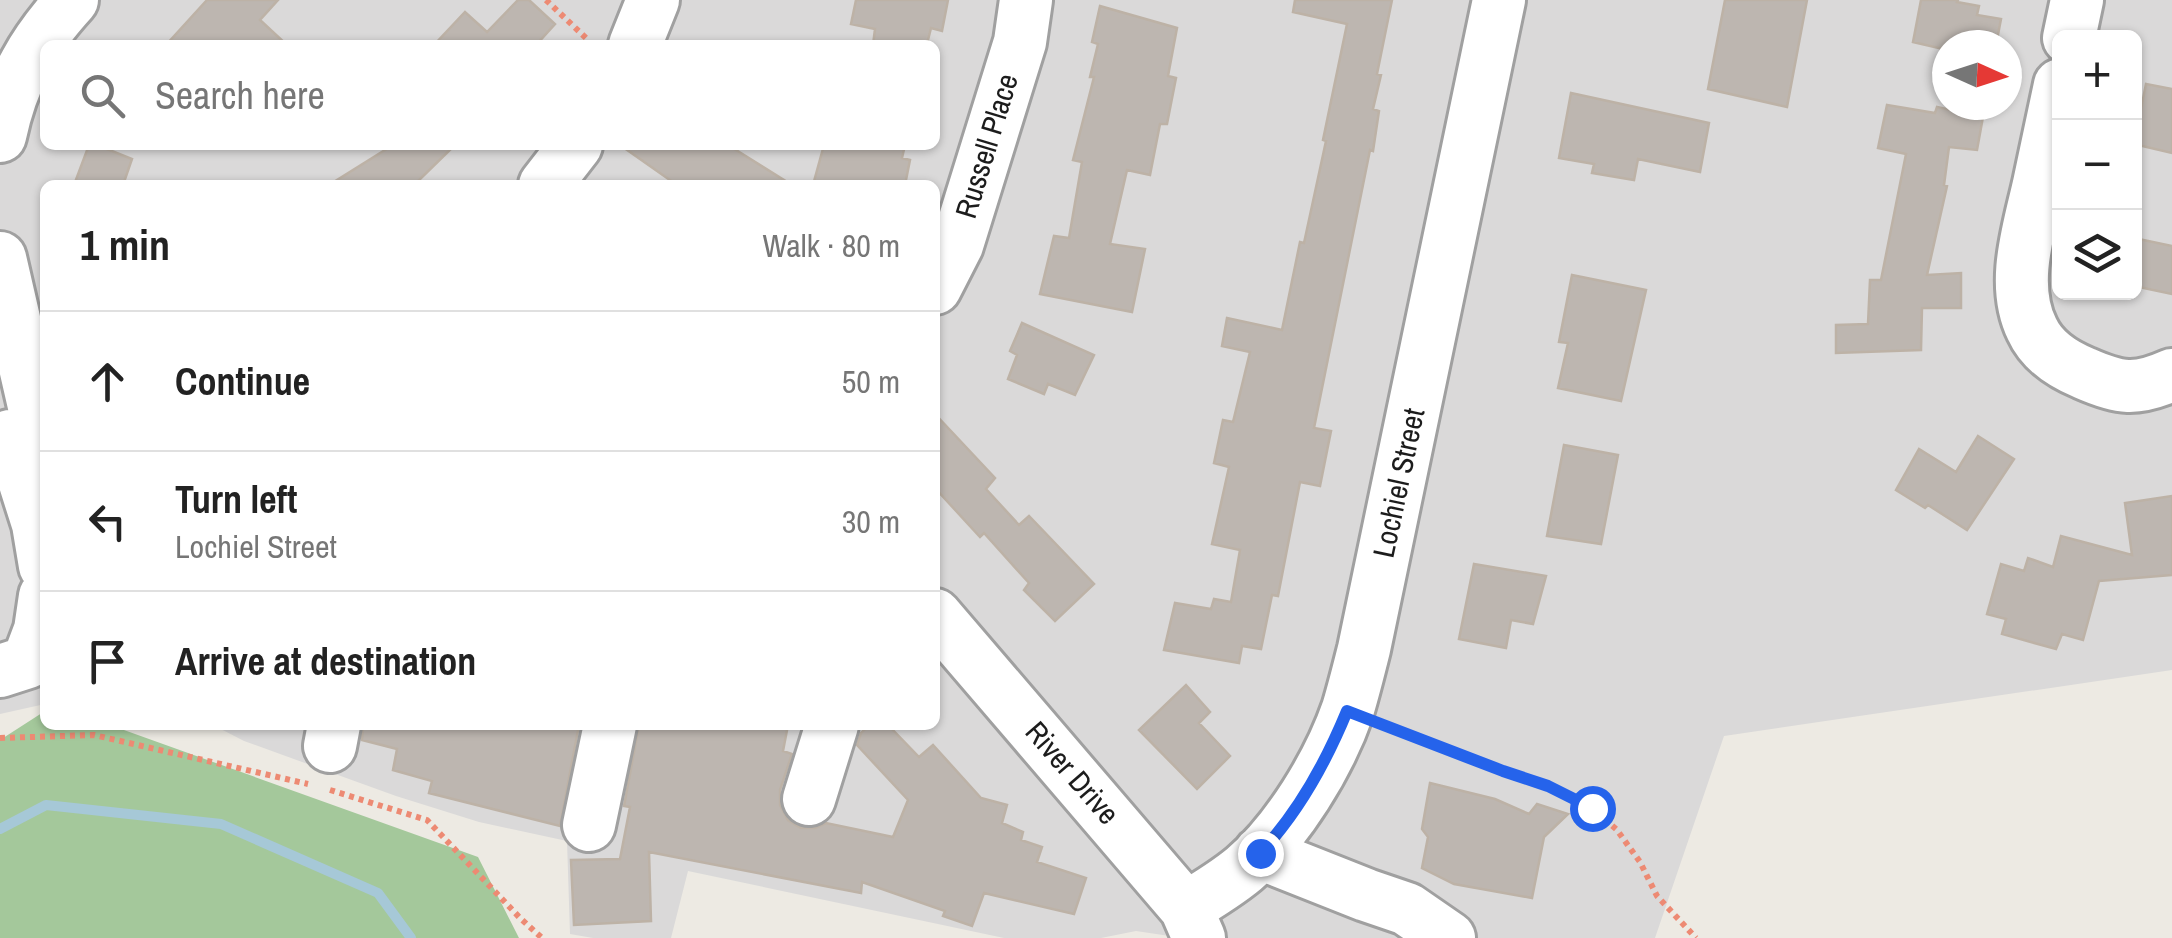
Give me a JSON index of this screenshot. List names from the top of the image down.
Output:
{
  "streets": {
    "street": ["Russell Place", "Lochiel Street", "River Drive"]
  },
  "crossings": [
    ["Lochiel Street", "River Drive"]
  ],
  "north": "right",
  "page": {
    "map_buttons": ["+", "−"],
    "search": "Search here",
    "heading": ["1 min", "Walk · 80 m"],
    "list": [
      ["Continue", "50 m"],
      ["Turn left", "Lochiel Street", "30 m"],
      "Arrive at destination"
    ]
  }
}
